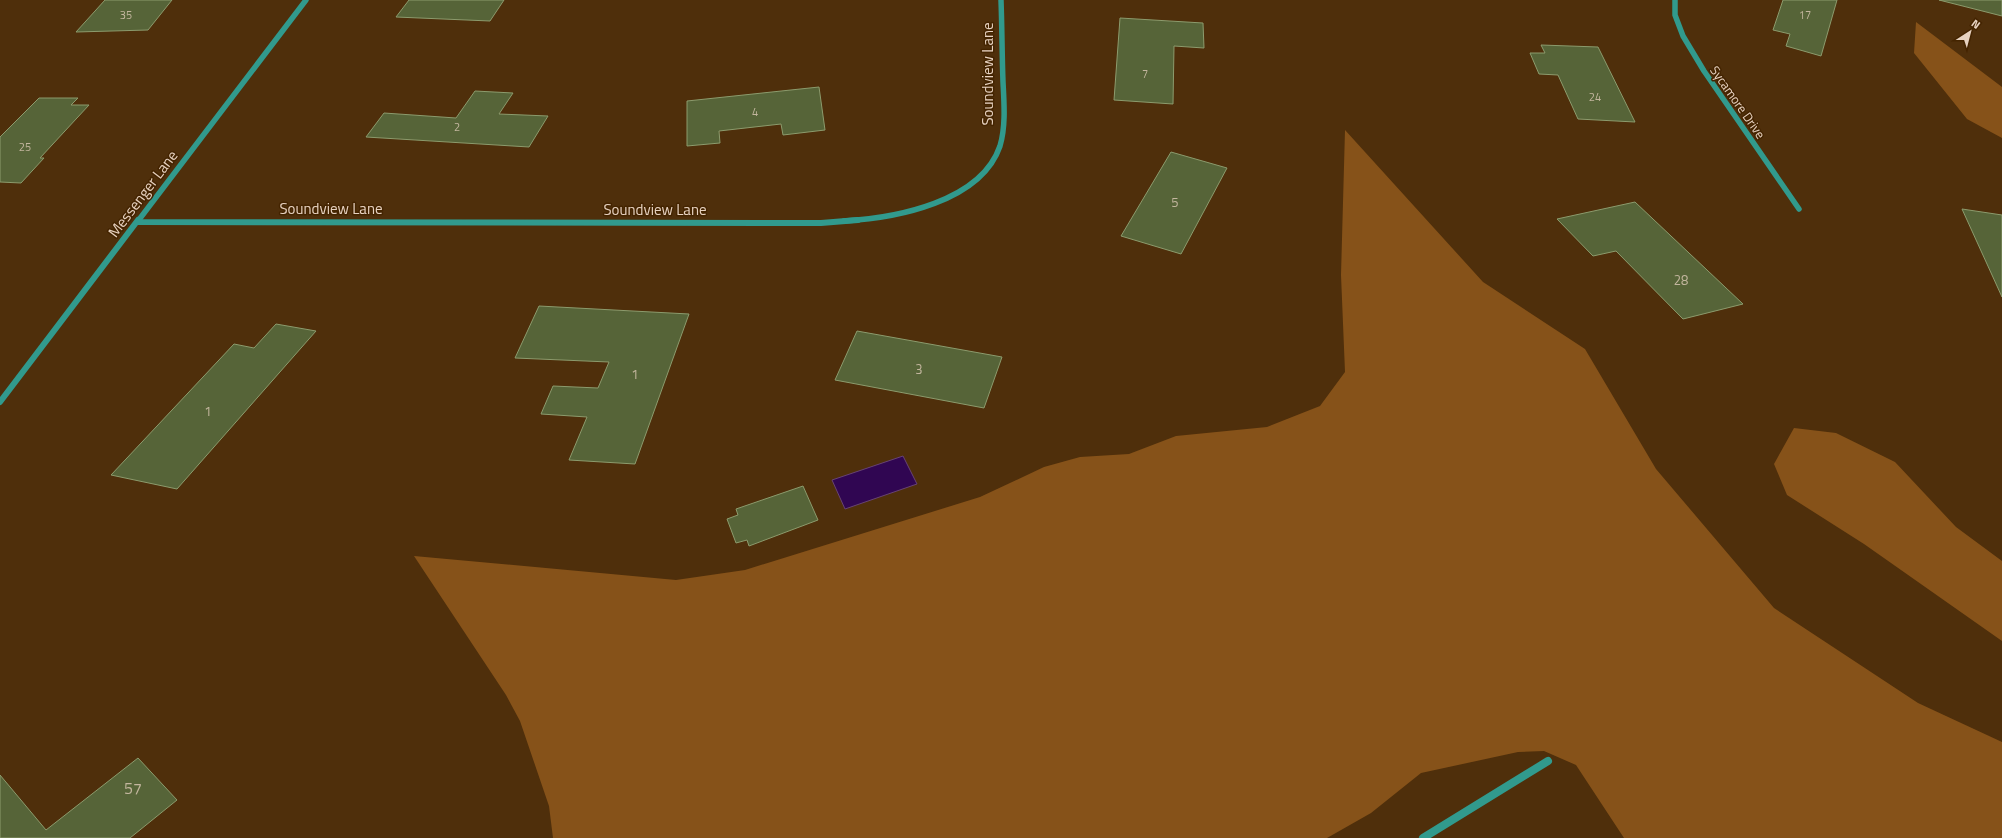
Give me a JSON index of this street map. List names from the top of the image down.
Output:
{
  "streets": {
    "street": ["Soundview Lane", "Sycamore Drive", "Messenger Lane"]
  },
  "crossings": [
    ["Soundview Lane", "Messenger Lane"]
  ],
  "house_numbers": [
    "35",
    "17",
    "7",
    "24",
    "4",
    "2",
    "25",
    "5",
    "28",
    "3",
    "1",
    "1",
    "57"
  ],
  "north": "top right"
}
